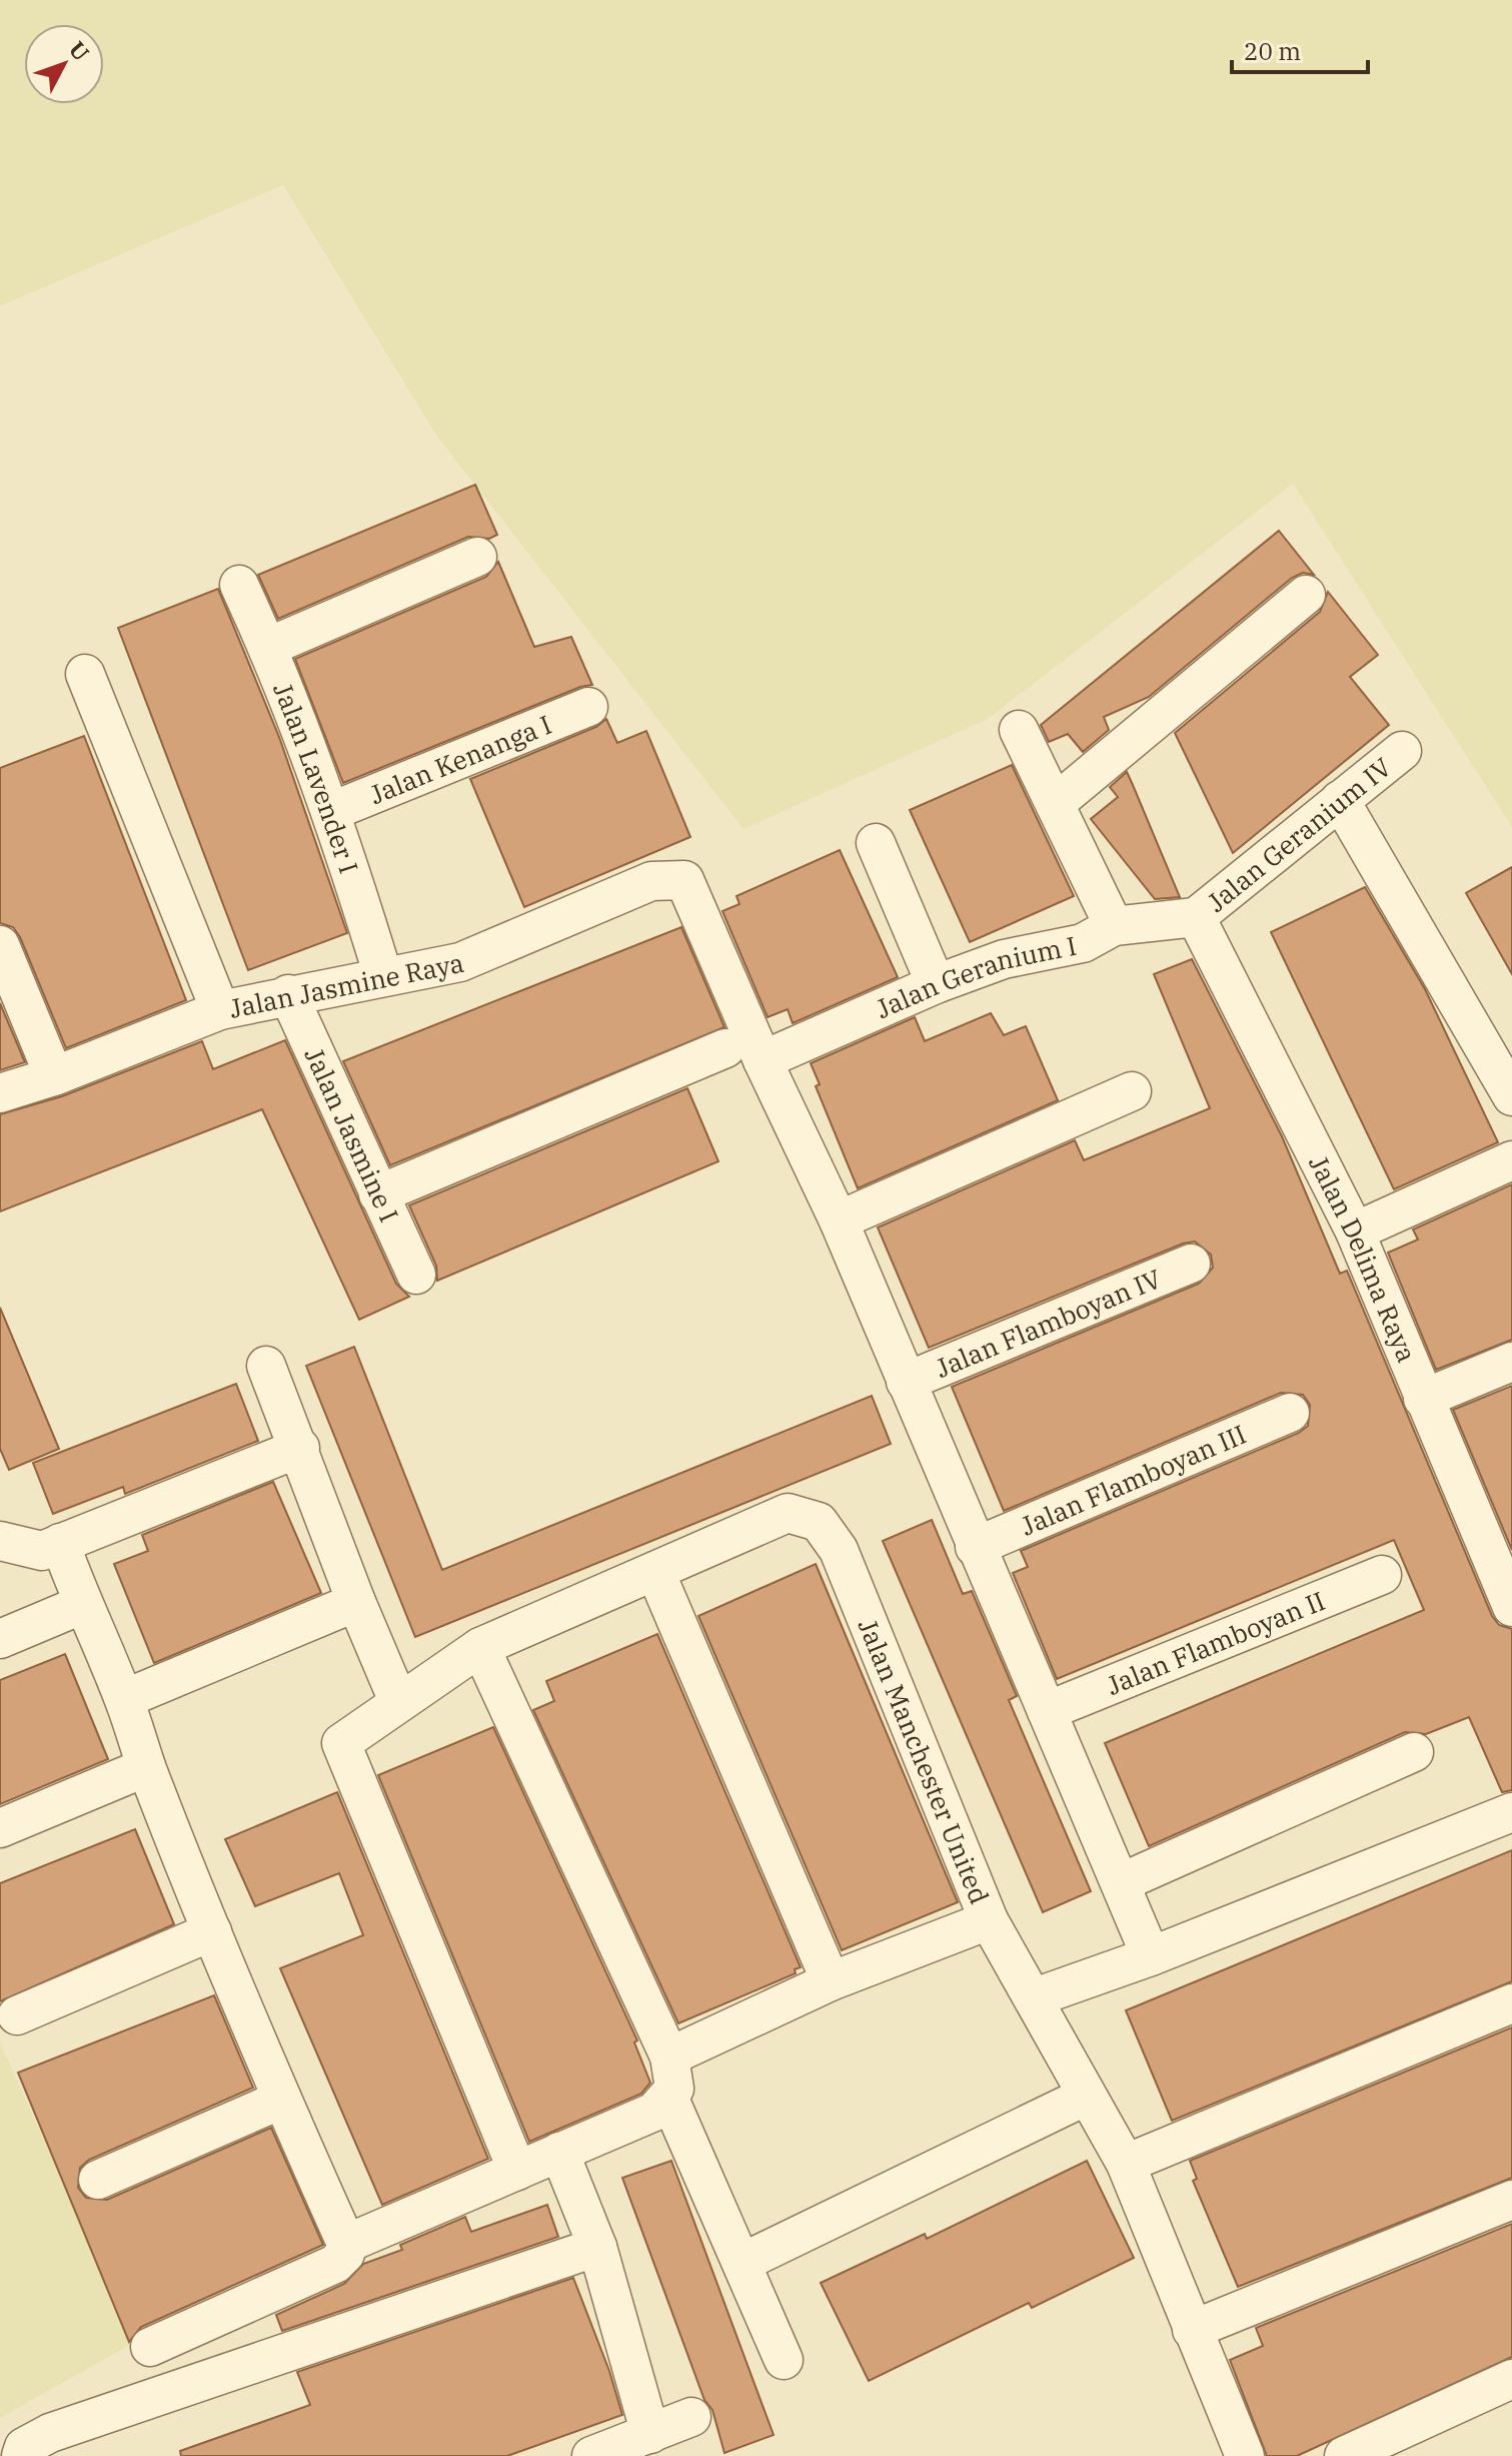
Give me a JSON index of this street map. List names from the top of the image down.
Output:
{
  "streets": {
    "street": [
      "Jalan Kenanga I",
      "Jalan Lavender I",
      "Jalan Geranium IV",
      "Jalan Geranium I",
      "Jalan Jasmine Raya",
      "Jalan Jasmine I",
      "Jalan Delima Raya",
      "Jalan Flamboyan IV",
      "Jalan Flamboyan III",
      "Jalan Flamboyan II",
      "Jalan Manchester United"
    ]
  },
  "crossings": [
    ["Jalan Kenanga I", "Jalan Lavender I"],
    ["Jalan Lavender I", "Jalan Jasmine Raya"],
    ["Jalan Geranium IV", "Jalan Geranium I"],
    ["Jalan Geranium IV", "Jalan Delima Raya"],
    ["Jalan Geranium I", "Jalan Jasmine Raya"],
    ["Jalan Geranium I", "Jalan Delima Raya"],
    ["Jalan Jasmine Raya", "Jalan Jasmine I"]
  ],
  "scale_bar": "20 m",
  "north": "top right"
}
